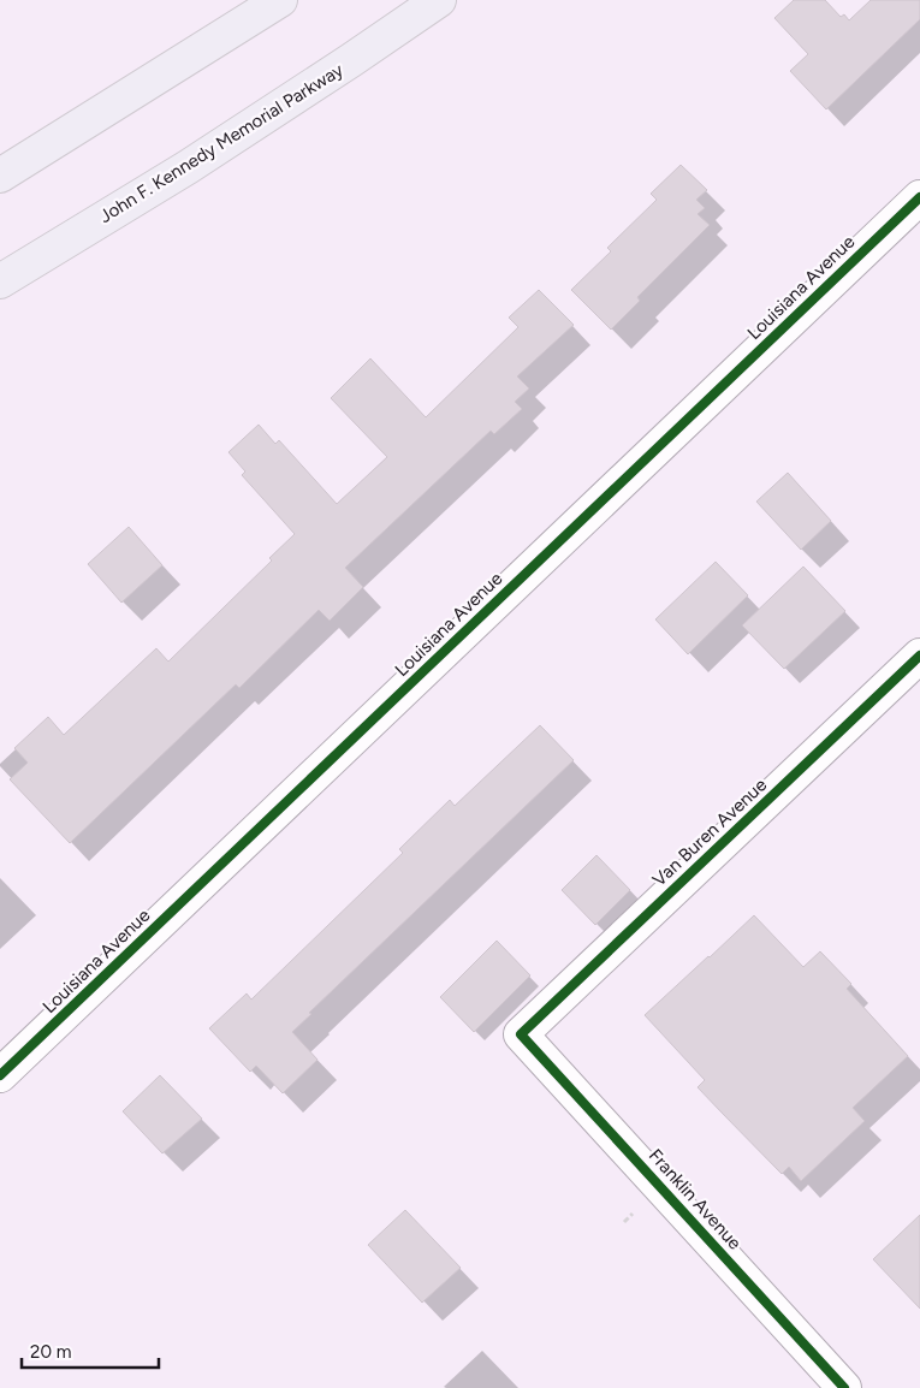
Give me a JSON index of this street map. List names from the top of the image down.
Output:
{
  "streets": {
    "highway": ["John F. Kennedy Memorial Parkway"],
    "street": ["Louisiana Avenue", "Van Buren Avenue", "Franklin Avenue"]
  },
  "crossings": [
    ["Van Buren Avenue", "Franklin Avenue"]
  ],
  "scale_bar": "20 m"
}
